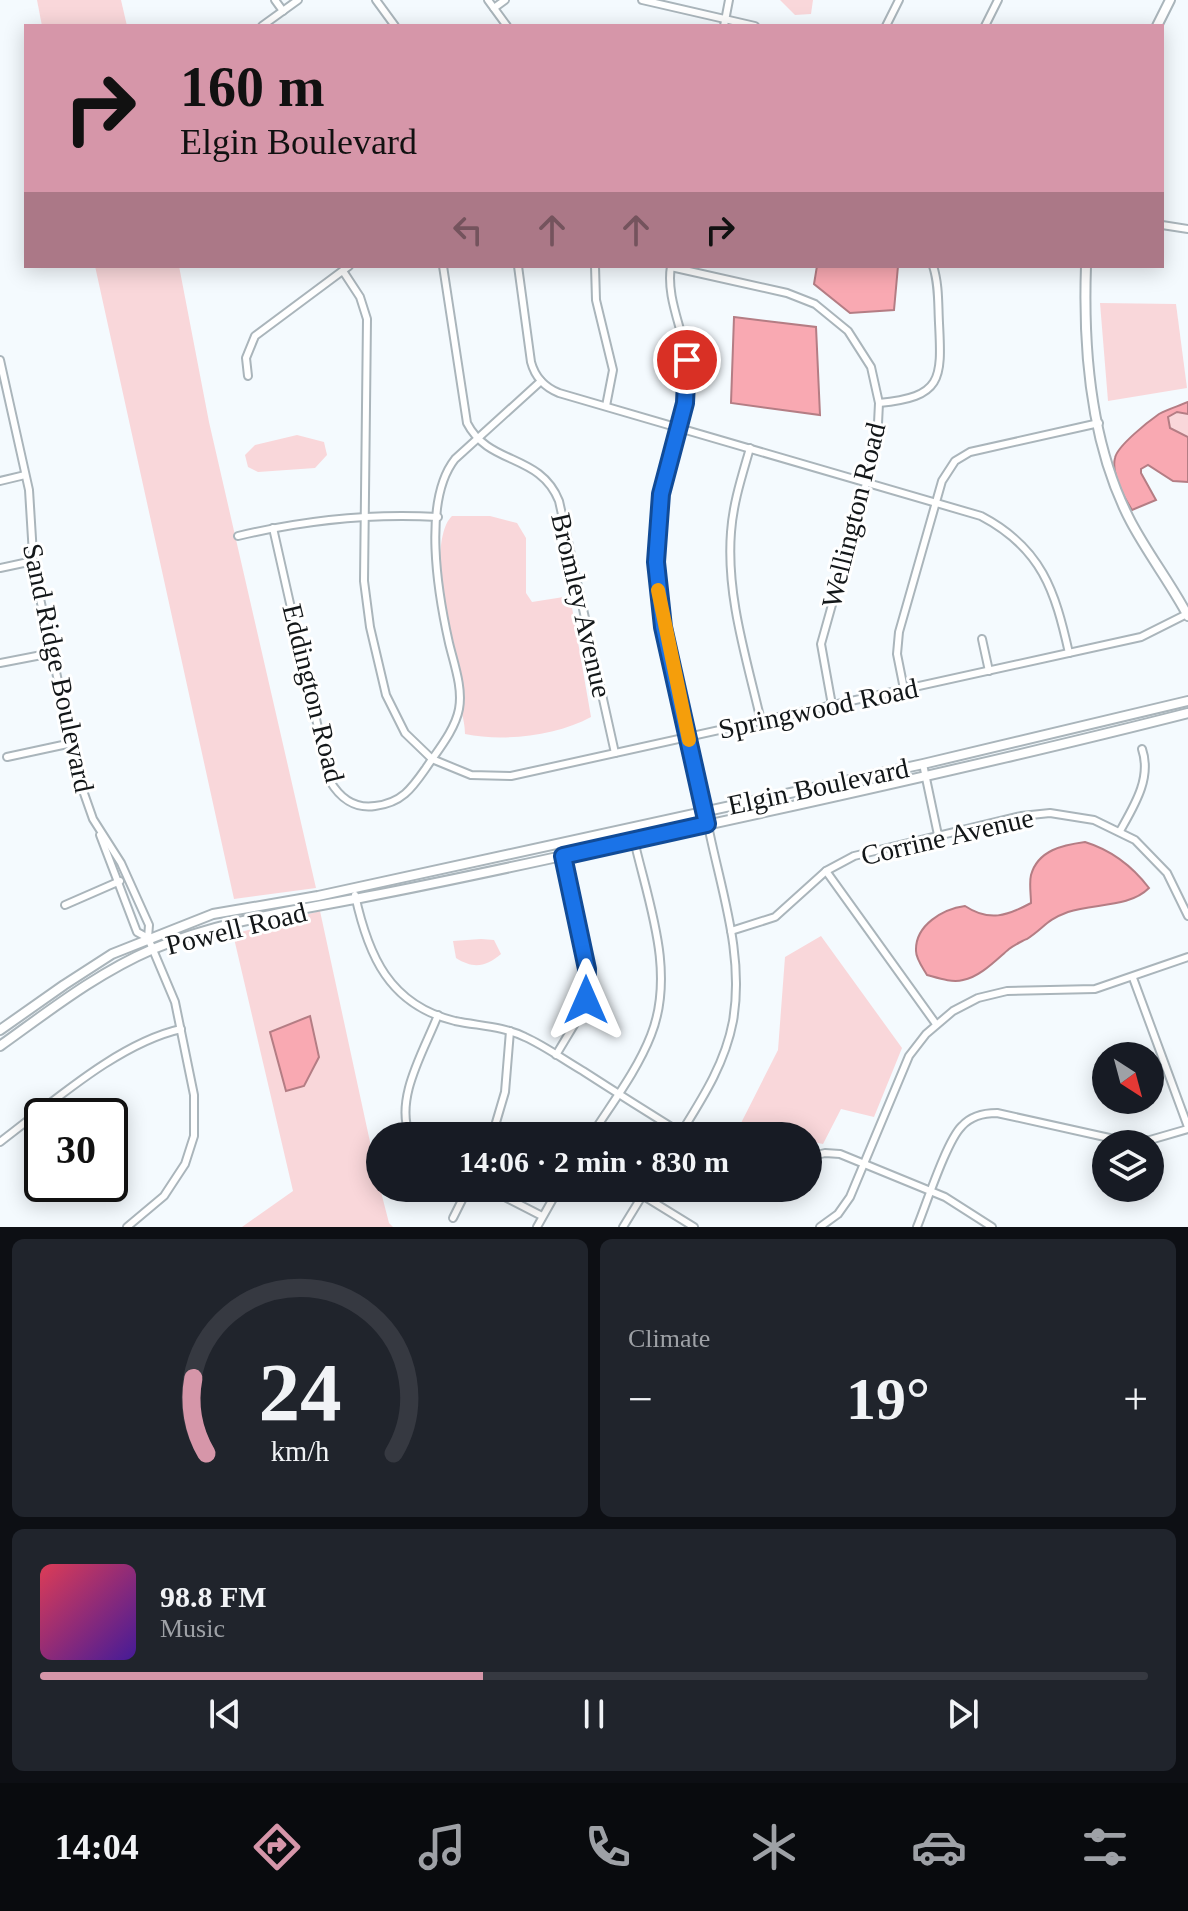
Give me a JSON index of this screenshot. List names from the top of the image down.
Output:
{
  "streets": {
    "main road": ["Elgin Boulevard", "Powell Road"],
    "street": [
      "Wellington Road",
      "Bromley Avenue",
      "Sand Ridge Boulevard",
      "Eddington Road",
      "Springwood Road",
      "Corrine Avenue"
    ]
  },
  "crossings": [
    ["Wellington Road", "Springwood Road"],
    ["Bromley Avenue", "Eddington Road"],
    ["Bromley Avenue", "Springwood Road"],
    ["Sand Ridge Boulevard", "Powell Road"],
    ["Eddington Road", "Springwood Road"],
    ["Elgin Boulevard", "Powell Road"]
  ],
  "north": "bottom right",
  "page": {
    "turn": ["160 m", "Elgin Boulevard"],
    "limit": "30",
    "trip": "14:06 · 2 min · 830 m",
    "tile": "Climate",
    "heat": ["−", "19°", "+"],
    "song": ["98.8 FM", "Music"],
    "tabs": "14:04",
    "gauge": ["24", "km/h"]
  }
}
